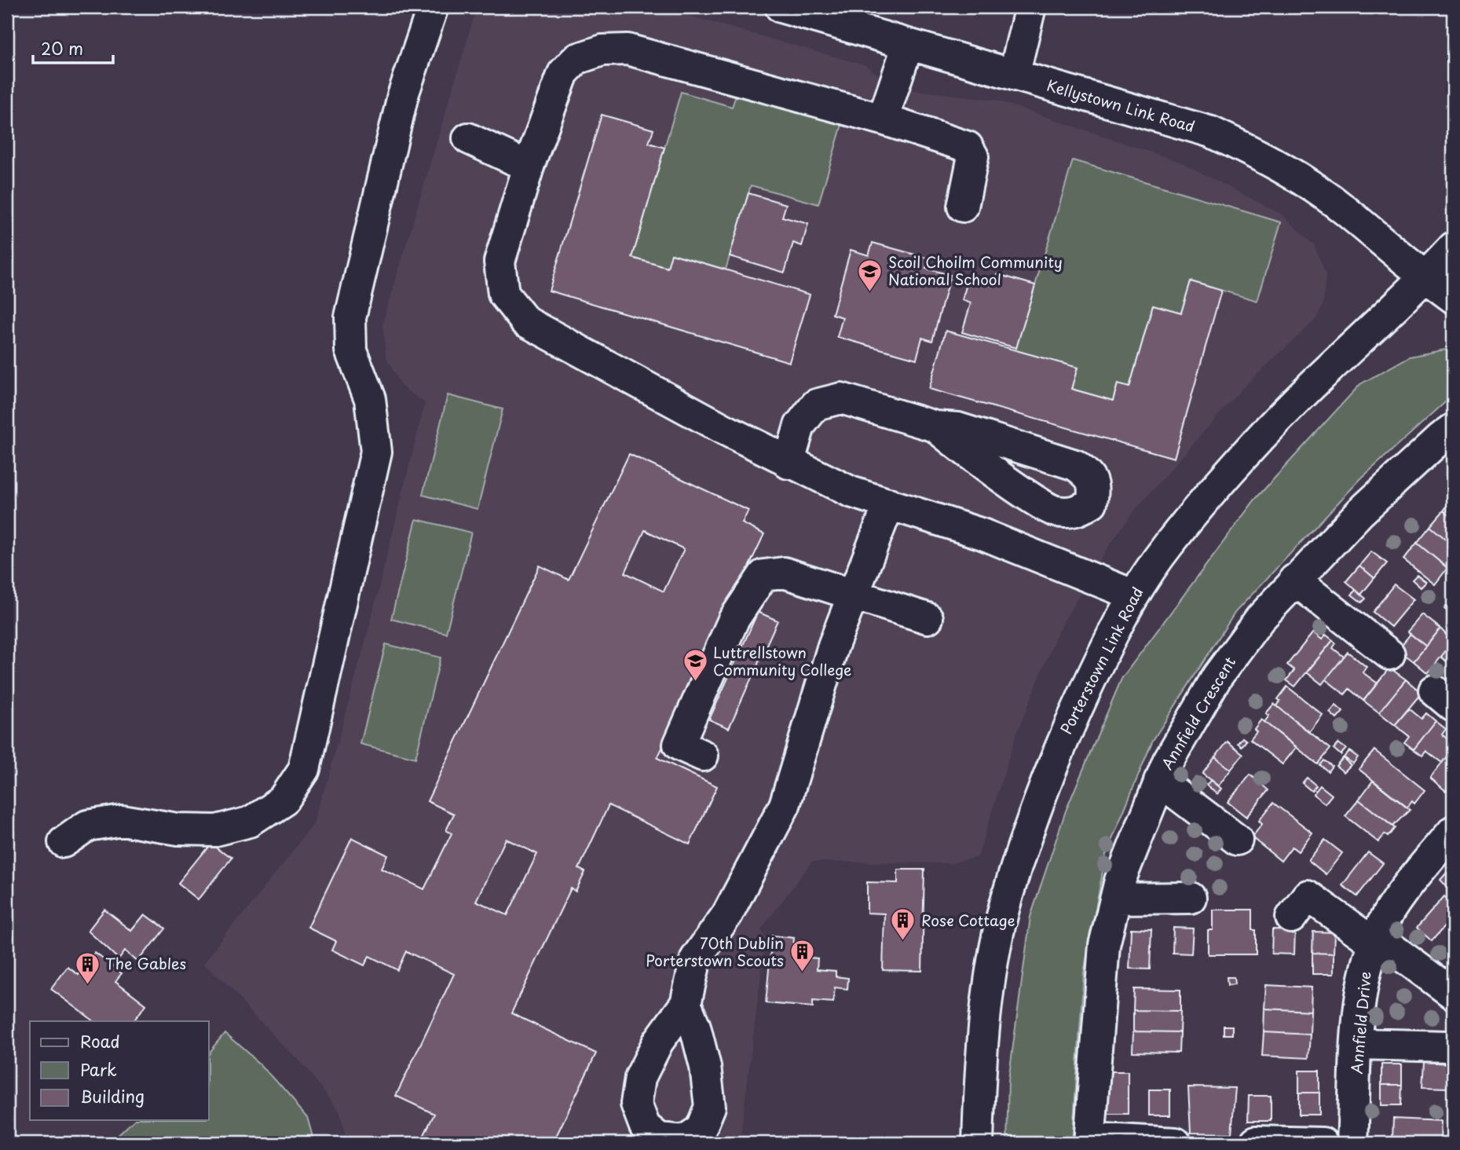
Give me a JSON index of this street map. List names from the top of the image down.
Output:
{
  "streets": {
    "street": [
      "Kellystown Link Road",
      "Porterstown Link Road",
      "Annfield Crescent",
      "Annfield Drive"
    ]
  },
  "crossings": [
    ["Kellystown Link Road", "Porterstown Link Road"]
  ],
  "places": {
    "school or university": ["Scoil Choilm Community National School", "Luttrellstown Community College"],
    "building": ["Rose Cottage", "70th Dublin Porterstown Scouts", "The Gables"]
  },
  "legend": ["Road", "Park", "Building"],
  "scale_bar": "20 m"
}
